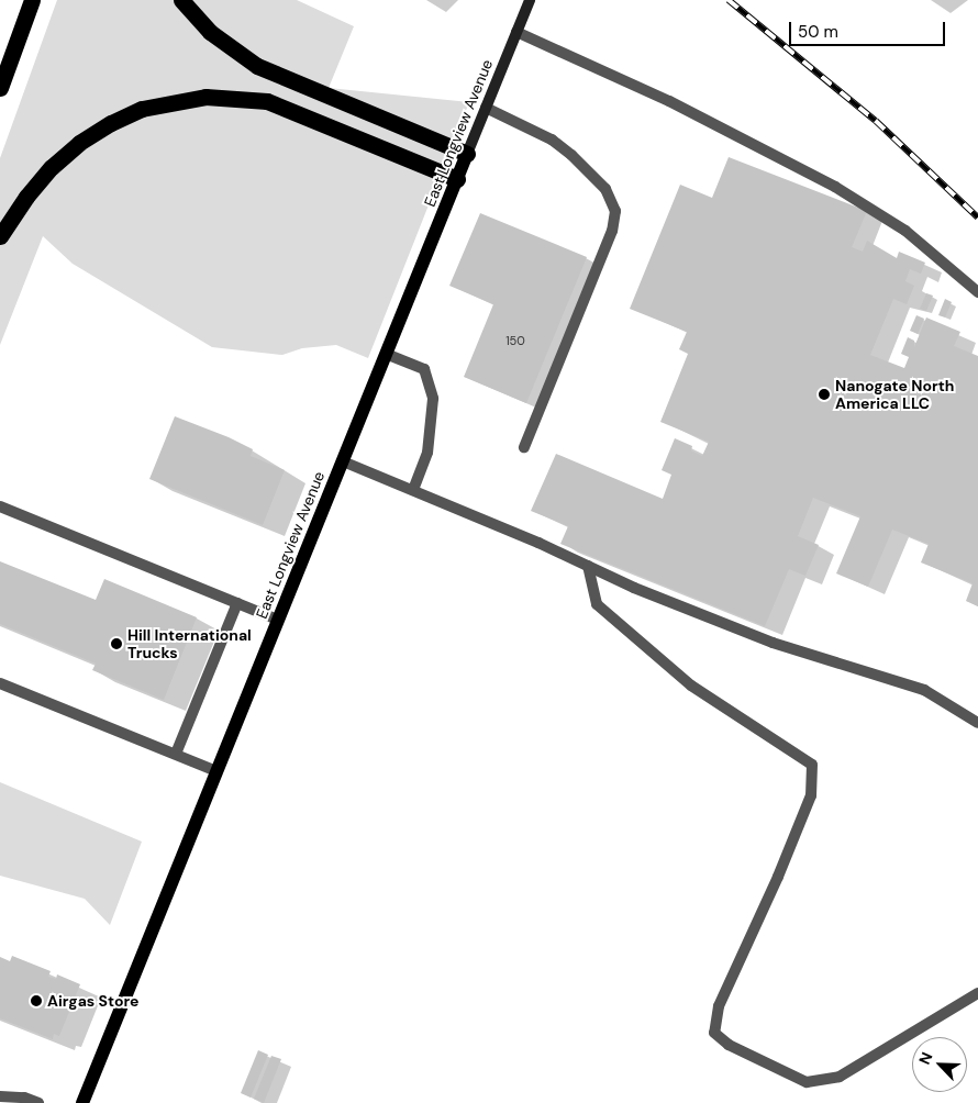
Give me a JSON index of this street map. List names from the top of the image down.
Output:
{
  "streets": {
    "main road": ["East Longview Avenue"]
  },
  "places": ["Nanogate North America LLC", "Hill International Trucks", "Airgas Store"],
  "house_numbers": ["150"],
  "scale_bar": "50 m",
  "north": "top left"
}
